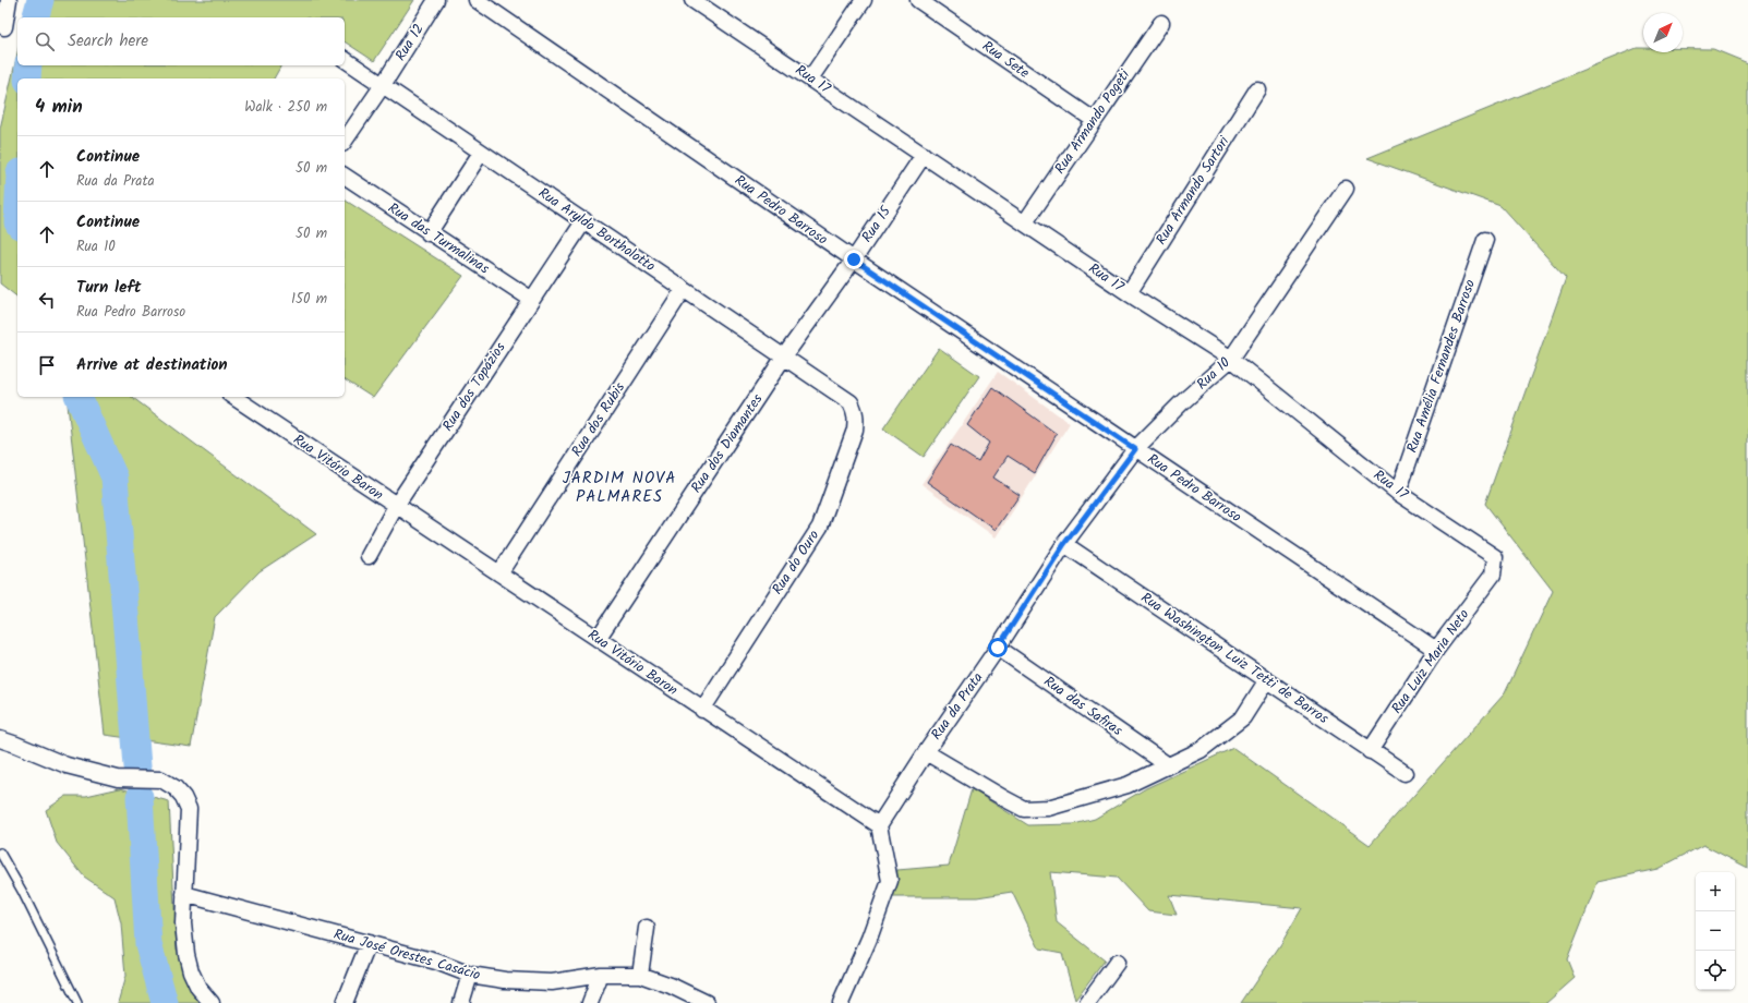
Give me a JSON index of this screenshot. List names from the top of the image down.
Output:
{
  "streets": {
    "street": [
      "Rua 12",
      "Rua Sete",
      "Rua 17",
      "Rua Armando Pogeti",
      "Rua Armando Sartori",
      "Rua Pedro Barroso",
      "Rua 15",
      "Rua Aryldo Bortholotto",
      "Rua das Turmalinas",
      "Rua Amélia Fernandes Barroso",
      "Rua 10",
      "Rua dos Topázios",
      "Rua dos Rubis",
      "Rua dos Diamantes",
      "Rua Vitório Baron",
      "Rua do Ouro",
      "Rua Washington Luiz Tetti de Barros",
      "Rua Luiz Maria Neto",
      "Rua da Prata",
      "Rua das Safiras",
      "Rua José Orestes Casácio"
    ]
  },
  "crossings": [
    ["Rua 12", "Rua Aryldo Bortholotto"],
    ["Rua Sete", "Rua Armando Pogeti"],
    ["Rua 17", "Rua Armando Pogeti"],
    ["Rua 17", "Rua Armando Sartori"],
    ["Rua 17", "Rua 15"],
    ["Rua 17", "Rua Amélia Fernandes Barroso"],
    ["Rua 17", "Rua 10"],
    ["Rua 17", "Rua Luiz Maria Neto"],
    ["Rua Pedro Barroso", "Rua 15"],
    ["Rua Pedro Barroso", "Rua 10"],
    ["Rua Pedro Barroso", "Rua Luiz Maria Neto"],
    ["Rua 15", "Rua Aryldo Bortholotto"],
    ["Rua 15", "Rua dos Diamantes"],
    ["Rua Aryldo Bortholotto", "Rua dos Topázios"],
    ["Rua Aryldo Bortholotto", "Rua dos Rubis"],
    ["Rua Aryldo Bortholotto", "Rua dos Diamantes"],
    ["Rua Aryldo Bortholotto", "Rua do Ouro"],
    ["Rua das Turmalinas", "Rua dos Topázios"],
    ["Rua 10", "Rua Washington Luiz Tetti de Barros"],
    ["Rua 10", "Rua da Prata"],
    ["Rua dos Topázios", "Rua Vitório Baron"],
    ["Rua dos Rubis", "Rua Vitório Baron"],
    ["Rua dos Diamantes", "Rua Vitório Baron"],
    ["Rua Vitório Baron", "Rua do Ouro"],
    ["Rua Vitório Baron", "Rua da Prata"],
    ["Rua Washington Luiz Tetti de Barros", "Rua Luiz Maria Neto"],
    ["Rua Washington Luiz Tetti de Barros", "Rua da Prata"],
    ["Rua da Prata", "Rua das Safiras"]
  ],
  "districts": ["JARDIM NOVA PALMARES"],
  "north": "top right",
  "page": {
    "search": "Search here",
    "heading": ["4 min", "Walk · 250 m"],
    "list": [
      ["Continue", "Rua da Prata", "50 m"],
      ["Continue", "Rua 10", "50 m"],
      ["Turn left", "Rua Pedro Barroso", "150 m"],
      "Arrive at destination"
    ],
    "map_buttons": ["+", "−"]
  }
}
